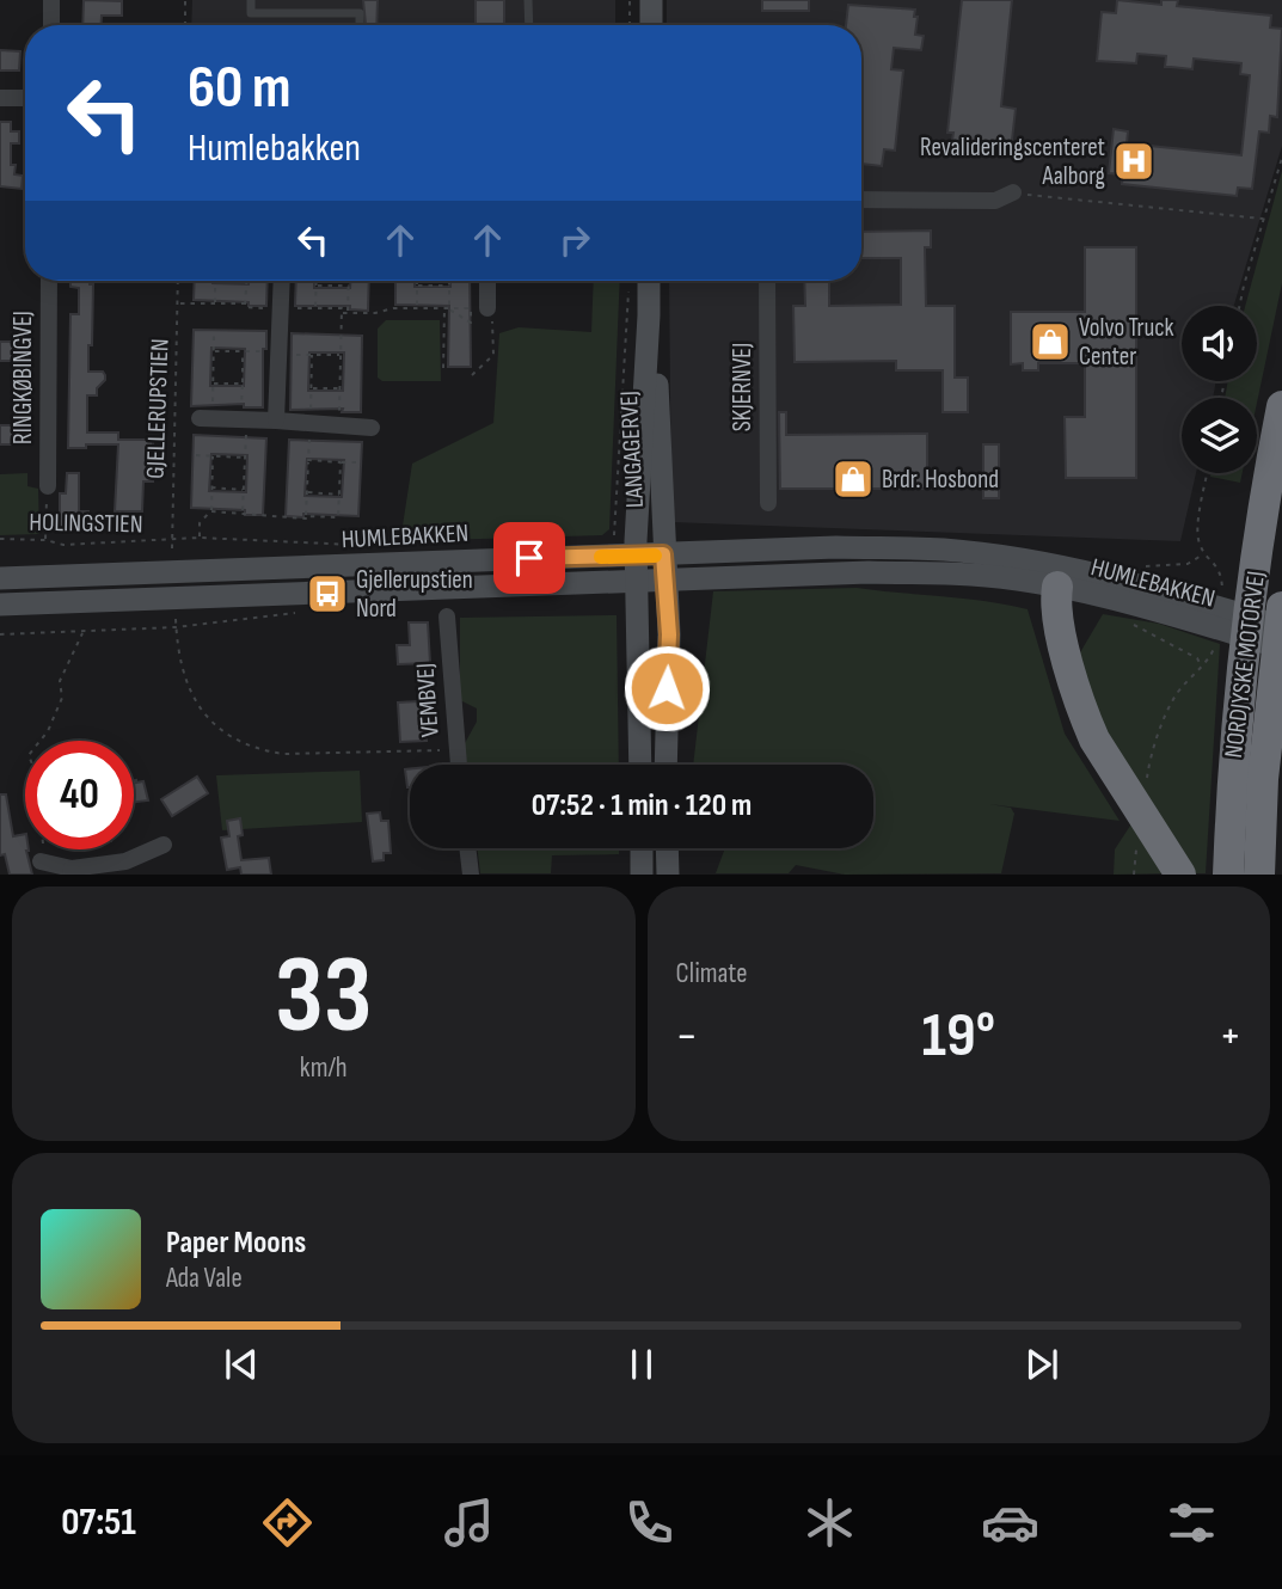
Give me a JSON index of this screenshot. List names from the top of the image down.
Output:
{
  "streets": {
    "highway": ["NORDJYSKE MOTORVEJ"],
    "street": [
      "RINGKØBINGVEJ",
      "SKJERNVEJ",
      "LANGAGERVEJ",
      "HUMLEBAKKEN",
      "VEMBVEJ"
    ],
    "path": ["GJELLERUPSTIEN", "HOLINGSTIEN"]
  },
  "crossings": [
    ["GJELLERUPSTIEN", "HOLINGSTIEN"],
    ["LANGAGERVEJ", "HUMLEBAKKEN"]
  ],
  "places": {
    "hospital": ["Revalideringscenteret Aalborg"],
    "shop": ["Volvo Truck Center", "Brdr. Hosbond"],
    "bus stop": ["Gjellerupstien Nord"]
  },
  "page": {
    "turn": ["60 m", "Humlebakken"],
    "limit": "40",
    "trip": "07:52 · 1 min · 120 m",
    "tile": [
      ["33", "km/h"],
      "Climate"
    ],
    "heat": ["−", "19°", "+"],
    "song": ["Paper Moons", "Ada Vale"],
    "tabs": "07:51"
  }
}
